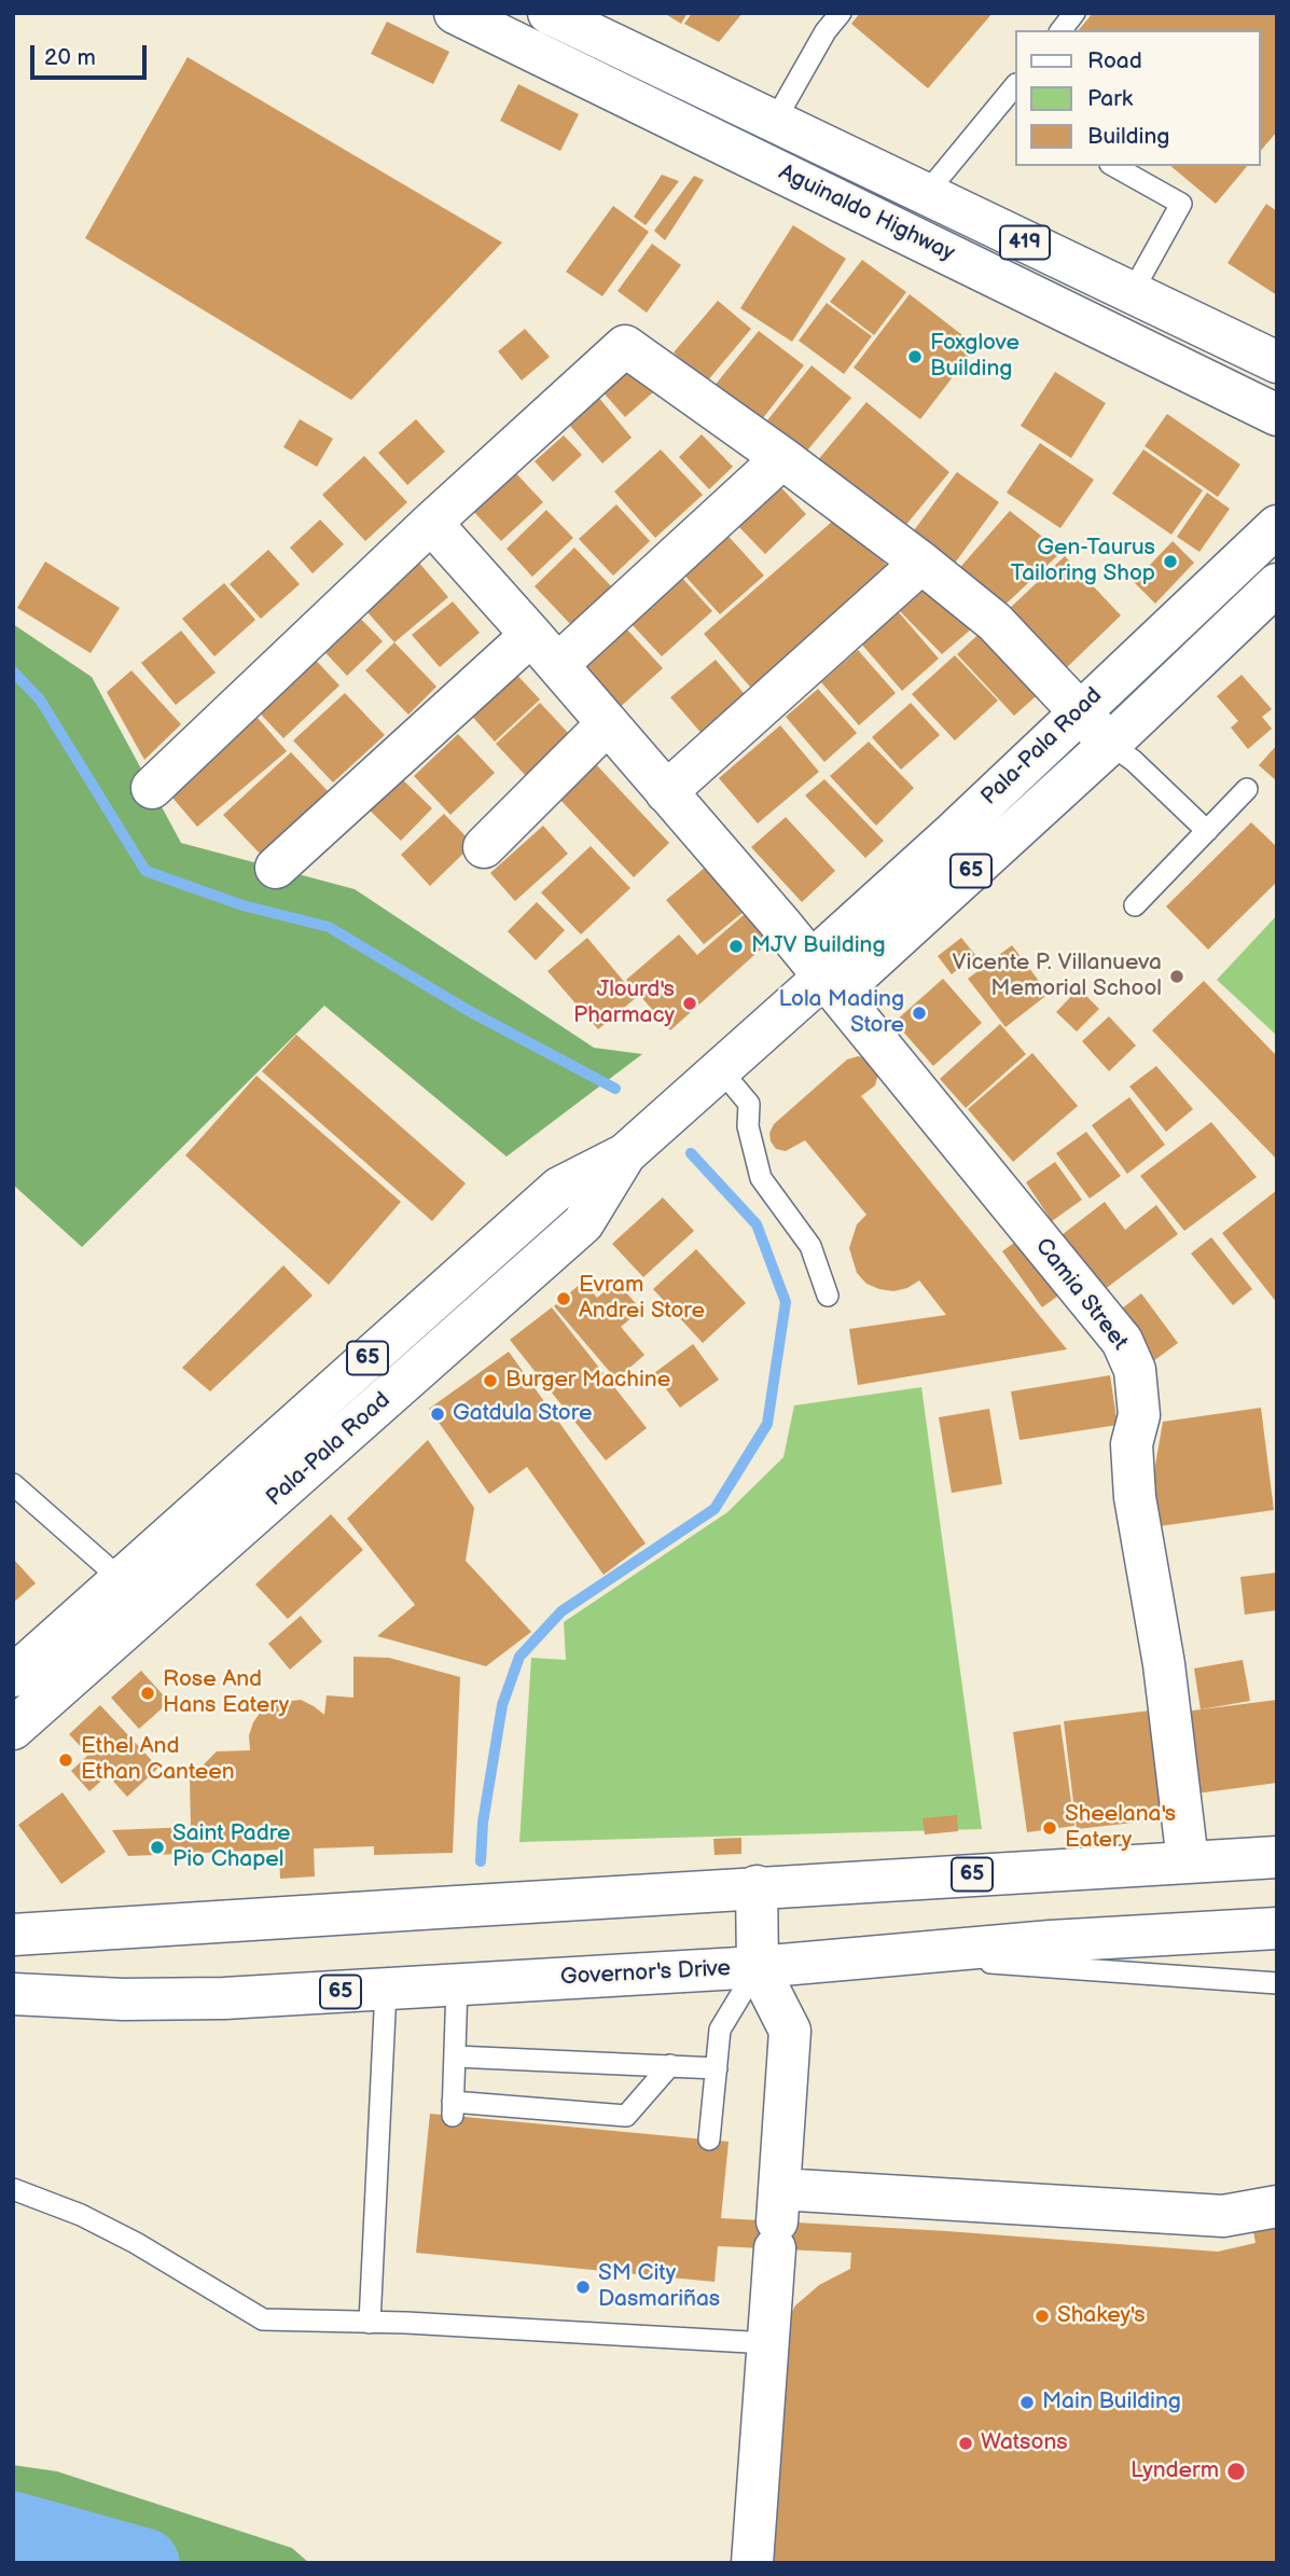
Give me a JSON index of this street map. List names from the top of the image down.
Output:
{
  "streets": {
    "main road": [
      "Aguinaldo Highway",
      "419",
      "Pala-Pala Road",
      "65",
      "Camia Street",
      "Governor's Drive"
    ]
  },
  "crossings": [
    ["Pala-Pala Road", "Camia Street"],
    ["65", "Camia Street"]
  ],
  "places": [
    "Foxglove Building",
    "Gen-Taurus Tailoring Shop",
    "MJV Building",
    "Vicente P. Villanueva Memorial School",
    "Jlourd's Pharmacy",
    "Lola Mading Store",
    "Evram Andrei Store",
    "Burger Machine",
    "Gatdula Store",
    "Rose And Hans Eatery",
    "Ethel And Ethan Canteen",
    "Sheelana's Eatery",
    "Saint Padre Pio Chapel",
    "SM City Dasmariñas",
    "Shakey's",
    "Main Building",
    "Watsons",
    "Lynderm"
  ],
  "legend": ["Road", "Park", "Building"],
  "scale_bar": "20 m"
}
